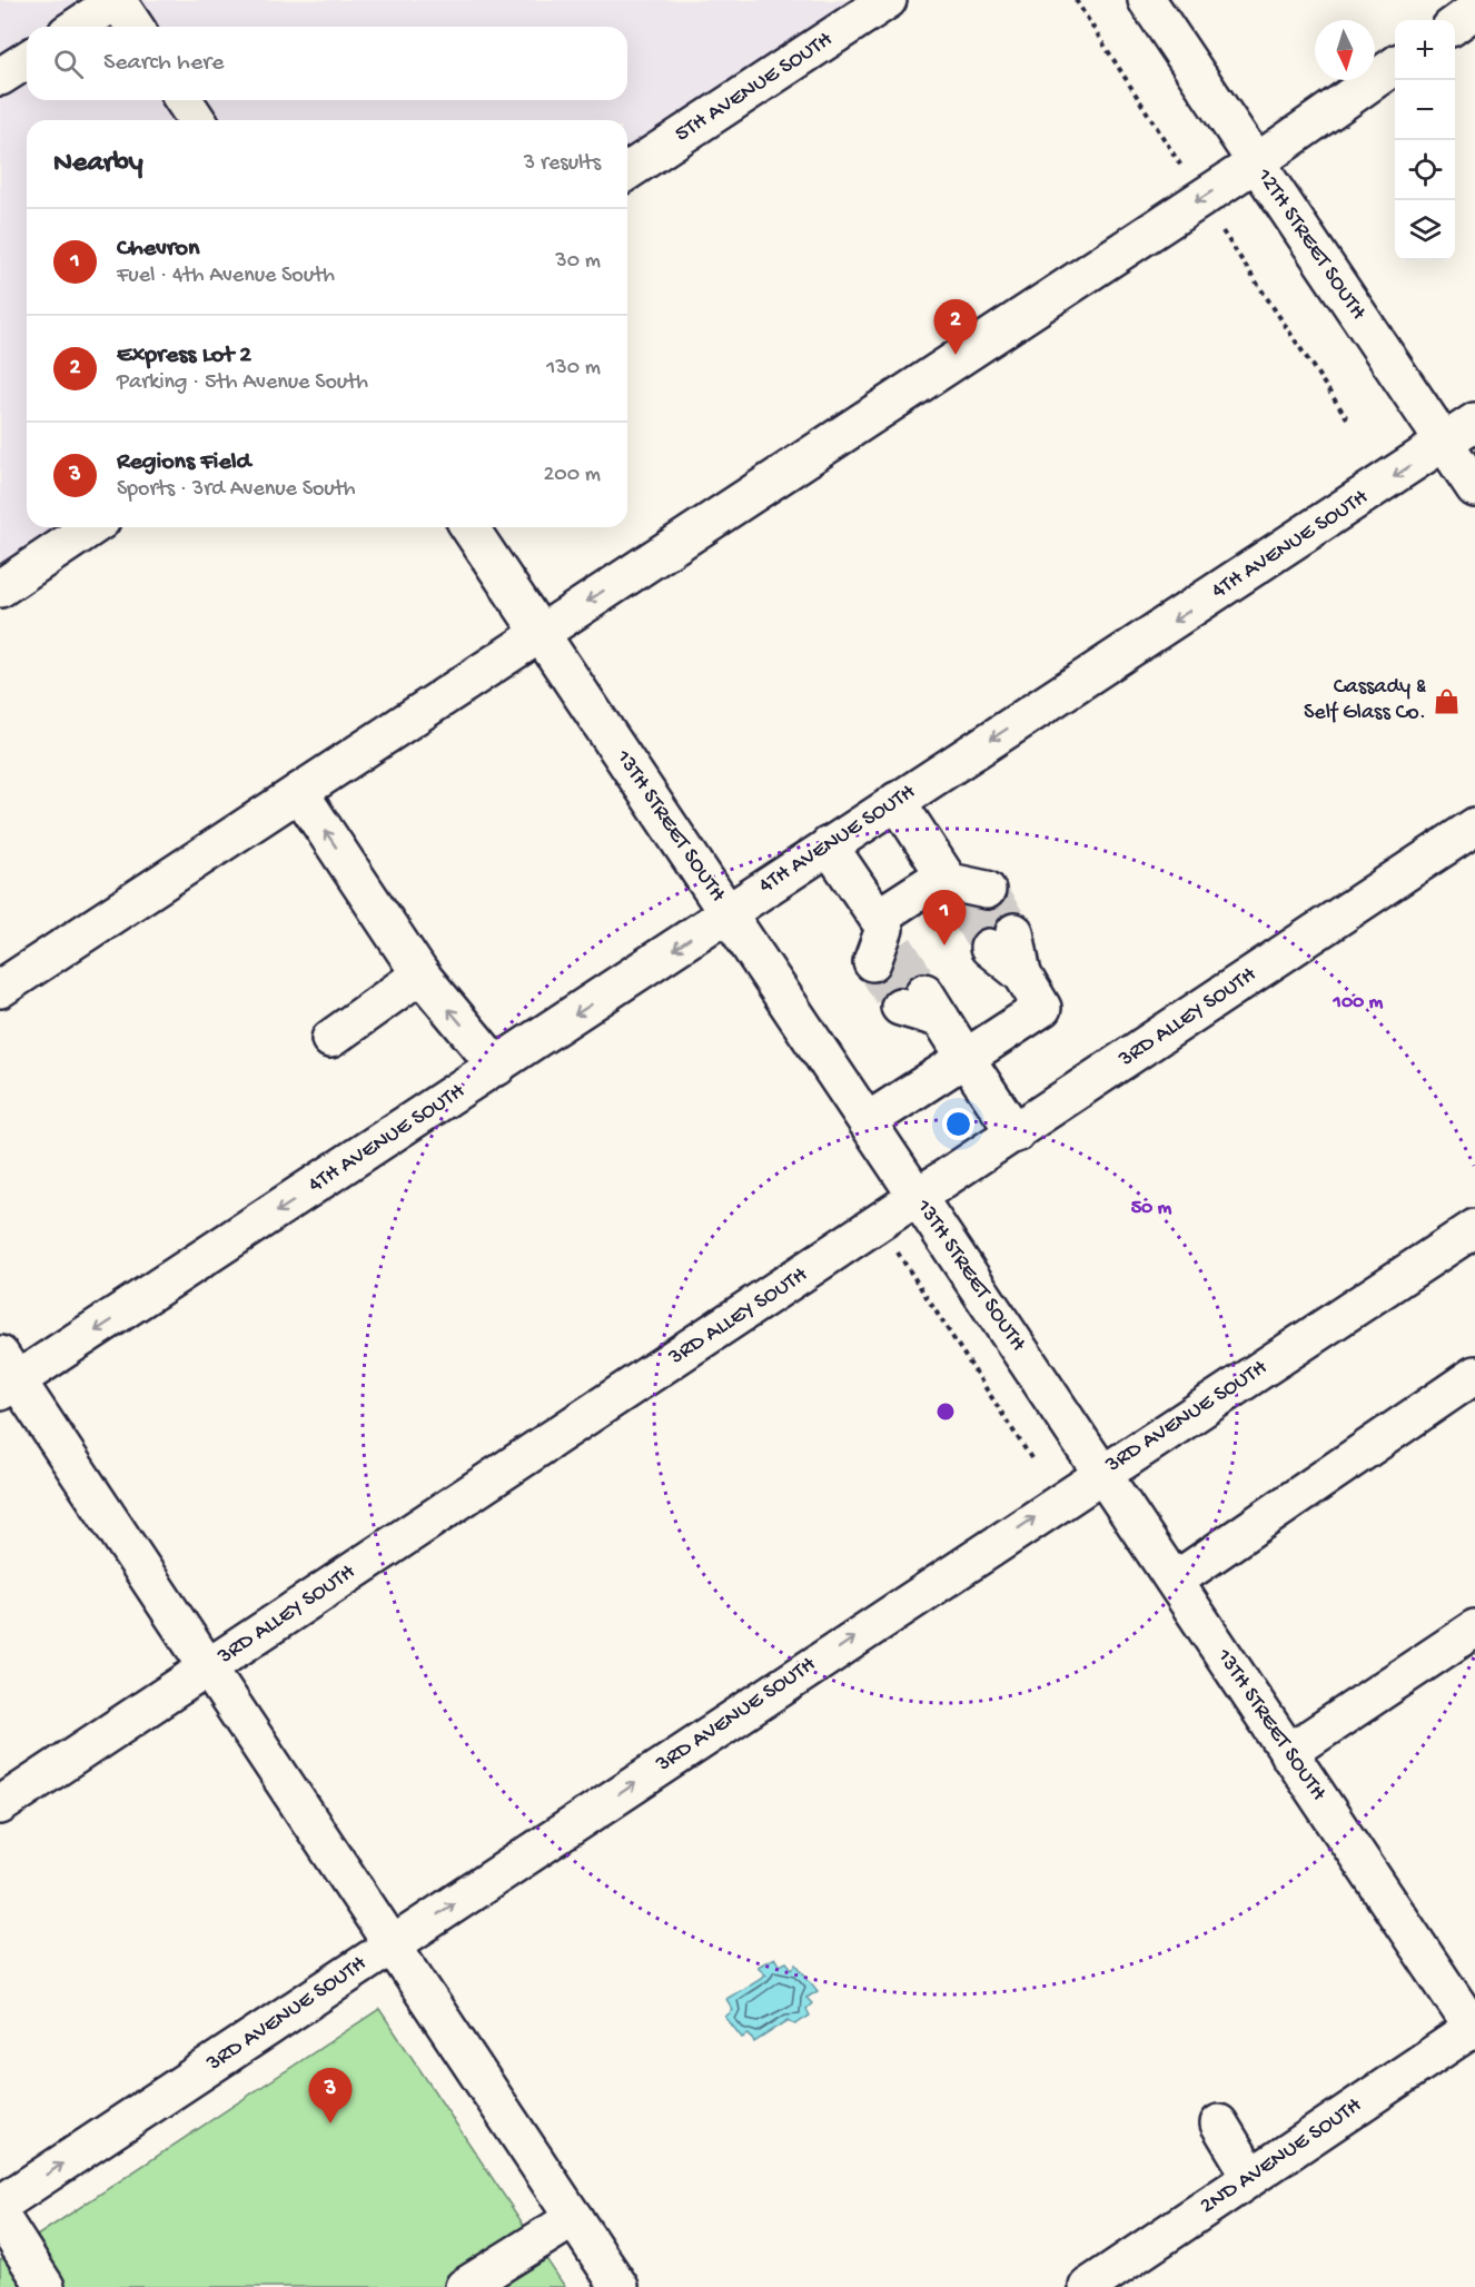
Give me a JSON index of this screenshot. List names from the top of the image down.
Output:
{
  "streets": {
    "street": [
      "5TH AVENUE SOUTH",
      "12TH STREET SOUTH",
      "4TH AVENUE SOUTH",
      "13TH STREET SOUTH",
      "3RD ALLEY SOUTH",
      "3RD AVENUE SOUTH",
      "2ND AVENUE SOUTH"
    ]
  },
  "crossings": [
    ["12TH STREET SOUTH", "4TH AVENUE SOUTH"],
    ["4TH AVENUE SOUTH", "13TH STREET SOUTH"],
    ["13TH STREET SOUTH", "3RD ALLEY SOUTH"],
    ["13TH STREET SOUTH", "3RD AVENUE SOUTH"],
    ["13TH STREET SOUTH", "2ND AVENUE SOUTH"]
  ],
  "one_way": ["4TH AVENUE SOUTH", "3RD AVENUE SOUTH"],
  "places": {
    "shop": ["Cassady & Self Glass Co."]
  },
  "north": "bottom",
  "page": {
    "map_buttons": ["+", "−"],
    "search": "Search here",
    "heading": ["Nearby", "3 results"],
    "list": [
      {
        "mark": "1",
        "name": "Chevron",
        "note": "Fuel · 4th Avenue South",
        "value": "30 m"
      },
      {
        "mark": "2",
        "name": "Express Lot 2",
        "note": "Parking · 5th Avenue South",
        "value": "130 m"
      },
      {
        "mark": "3",
        "name": "Regions Field",
        "note": "Sports · 3rd Avenue South",
        "value": "200 m"
      }
    ],
    "pins": ["2", "1", "3"]
  },
  "rings": ["100 m", "50 m"]
}
